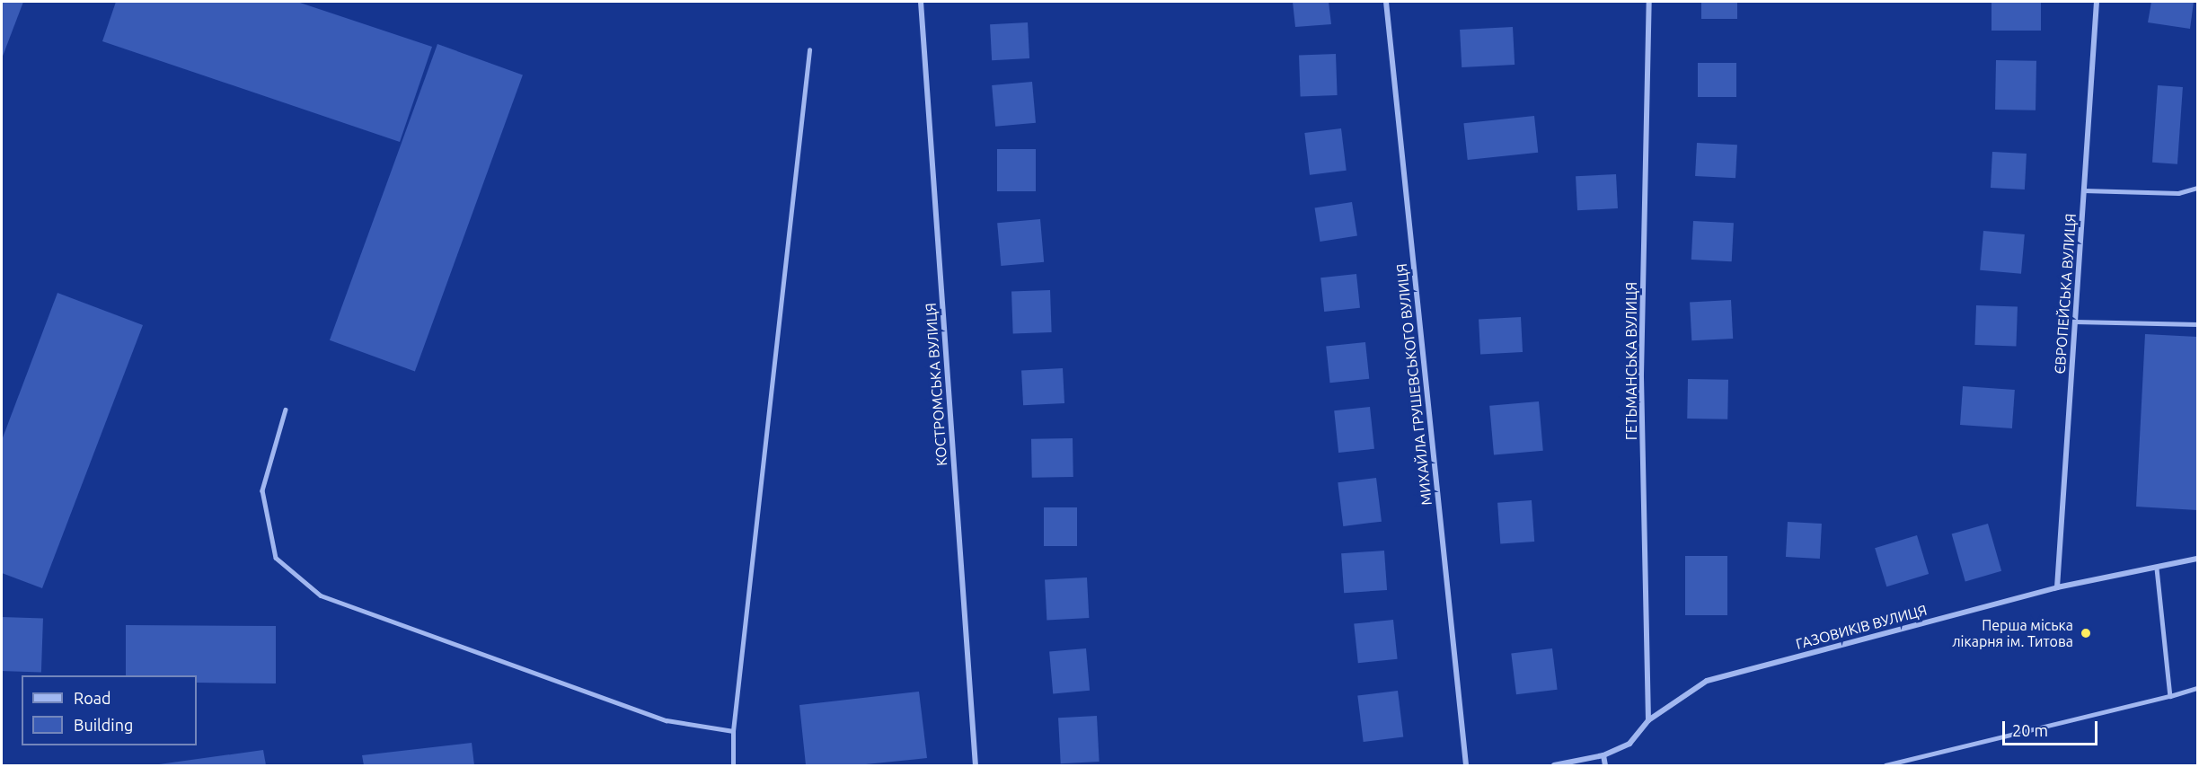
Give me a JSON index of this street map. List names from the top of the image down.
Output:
{
  "streets": {
    "street": [
      "ЄВРОПЕЙСЬКА ВУЛИЦЯ",
      "ГЕТЬМАНСЬКА ВУЛИЦЯ",
      "КОСТРОМСЬКА ВУЛИЦЯ",
      "МИХАЙЛА ГРУШЕВСЬКОГО ВУЛИЦЯ",
      "ГАЗОВИКІВ ВУЛИЦЯ"
    ]
  },
  "crossings": [
    ["ЄВРОПЕЙСЬКА ВУЛИЦЯ", "ГАЗОВИКІВ ВУЛИЦЯ"],
    ["ГЕТЬМАНСЬКА ВУЛИЦЯ", "ГАЗОВИКІВ ВУЛИЦЯ"]
  ],
  "places": ["Перша міська лікарня ім. Титова"],
  "legend": ["Road", "Building"],
  "scale_bar": "20 m"
}
